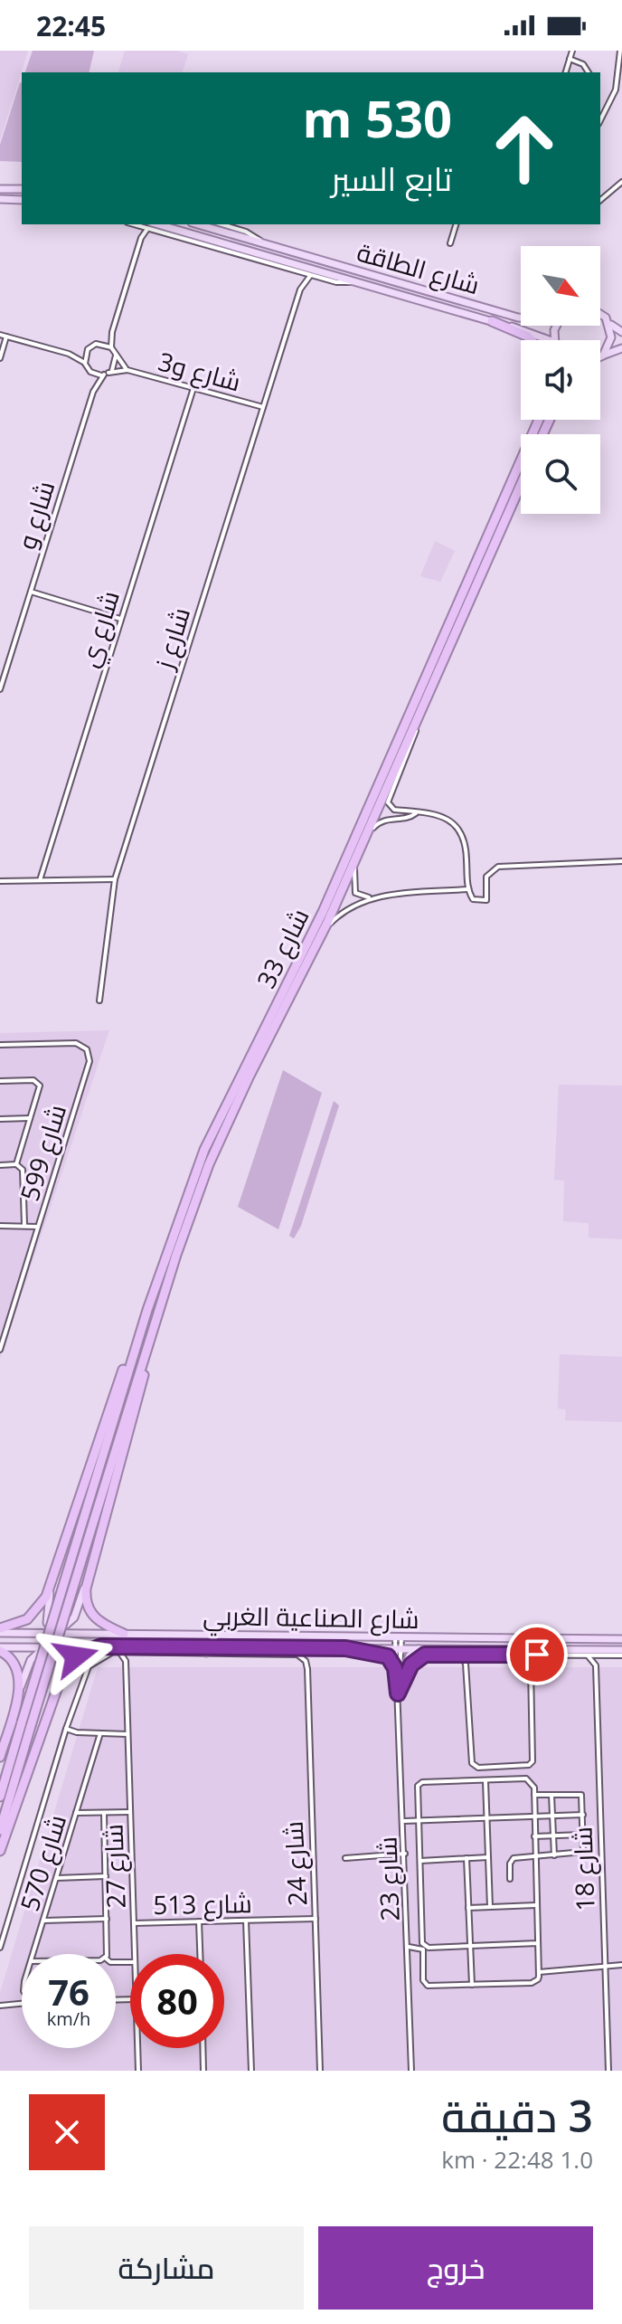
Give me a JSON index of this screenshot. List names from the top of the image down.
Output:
{
  "streets": {
    "highway": ["شارع 33"],
    "main road": ["شارع الطاقة", "شارع الصناعية الغربي"],
    "street": [
      "شارع و3",
      "شارع و",
      "شارع ي",
      "شارع ز",
      "شارع 599",
      "شارع 570",
      "شارع 24",
      "شارع 27",
      "شارع 18",
      "شارع 23",
      "شارع 513"
    ]
  },
  "crossings": [
    ["شارع الطاقة", "شارع ز"],
    ["شارع و3", "شارع و"],
    ["شارع و3", "شارع ي"],
    ["شارع و3", "شارع ز"],
    ["شارع الصناعية الغربي", "شارع 24"],
    ["شارع الصناعية الغربي", "شارع 23"],
    ["شارع 24", "شارع 513"],
    ["شارع 27", "شارع 513"]
  ],
  "north": "bottom right",
  "page": {
    "status": "22:45",
    "turn": ["530 m", "تابع السير"],
    "speed": "76 km/h",
    "limit": "80",
    "heading": ["3 دقيقة", "1.0 km · 22:48"],
    "buttons": ["خروج", "مشاركة"]
  }
}
